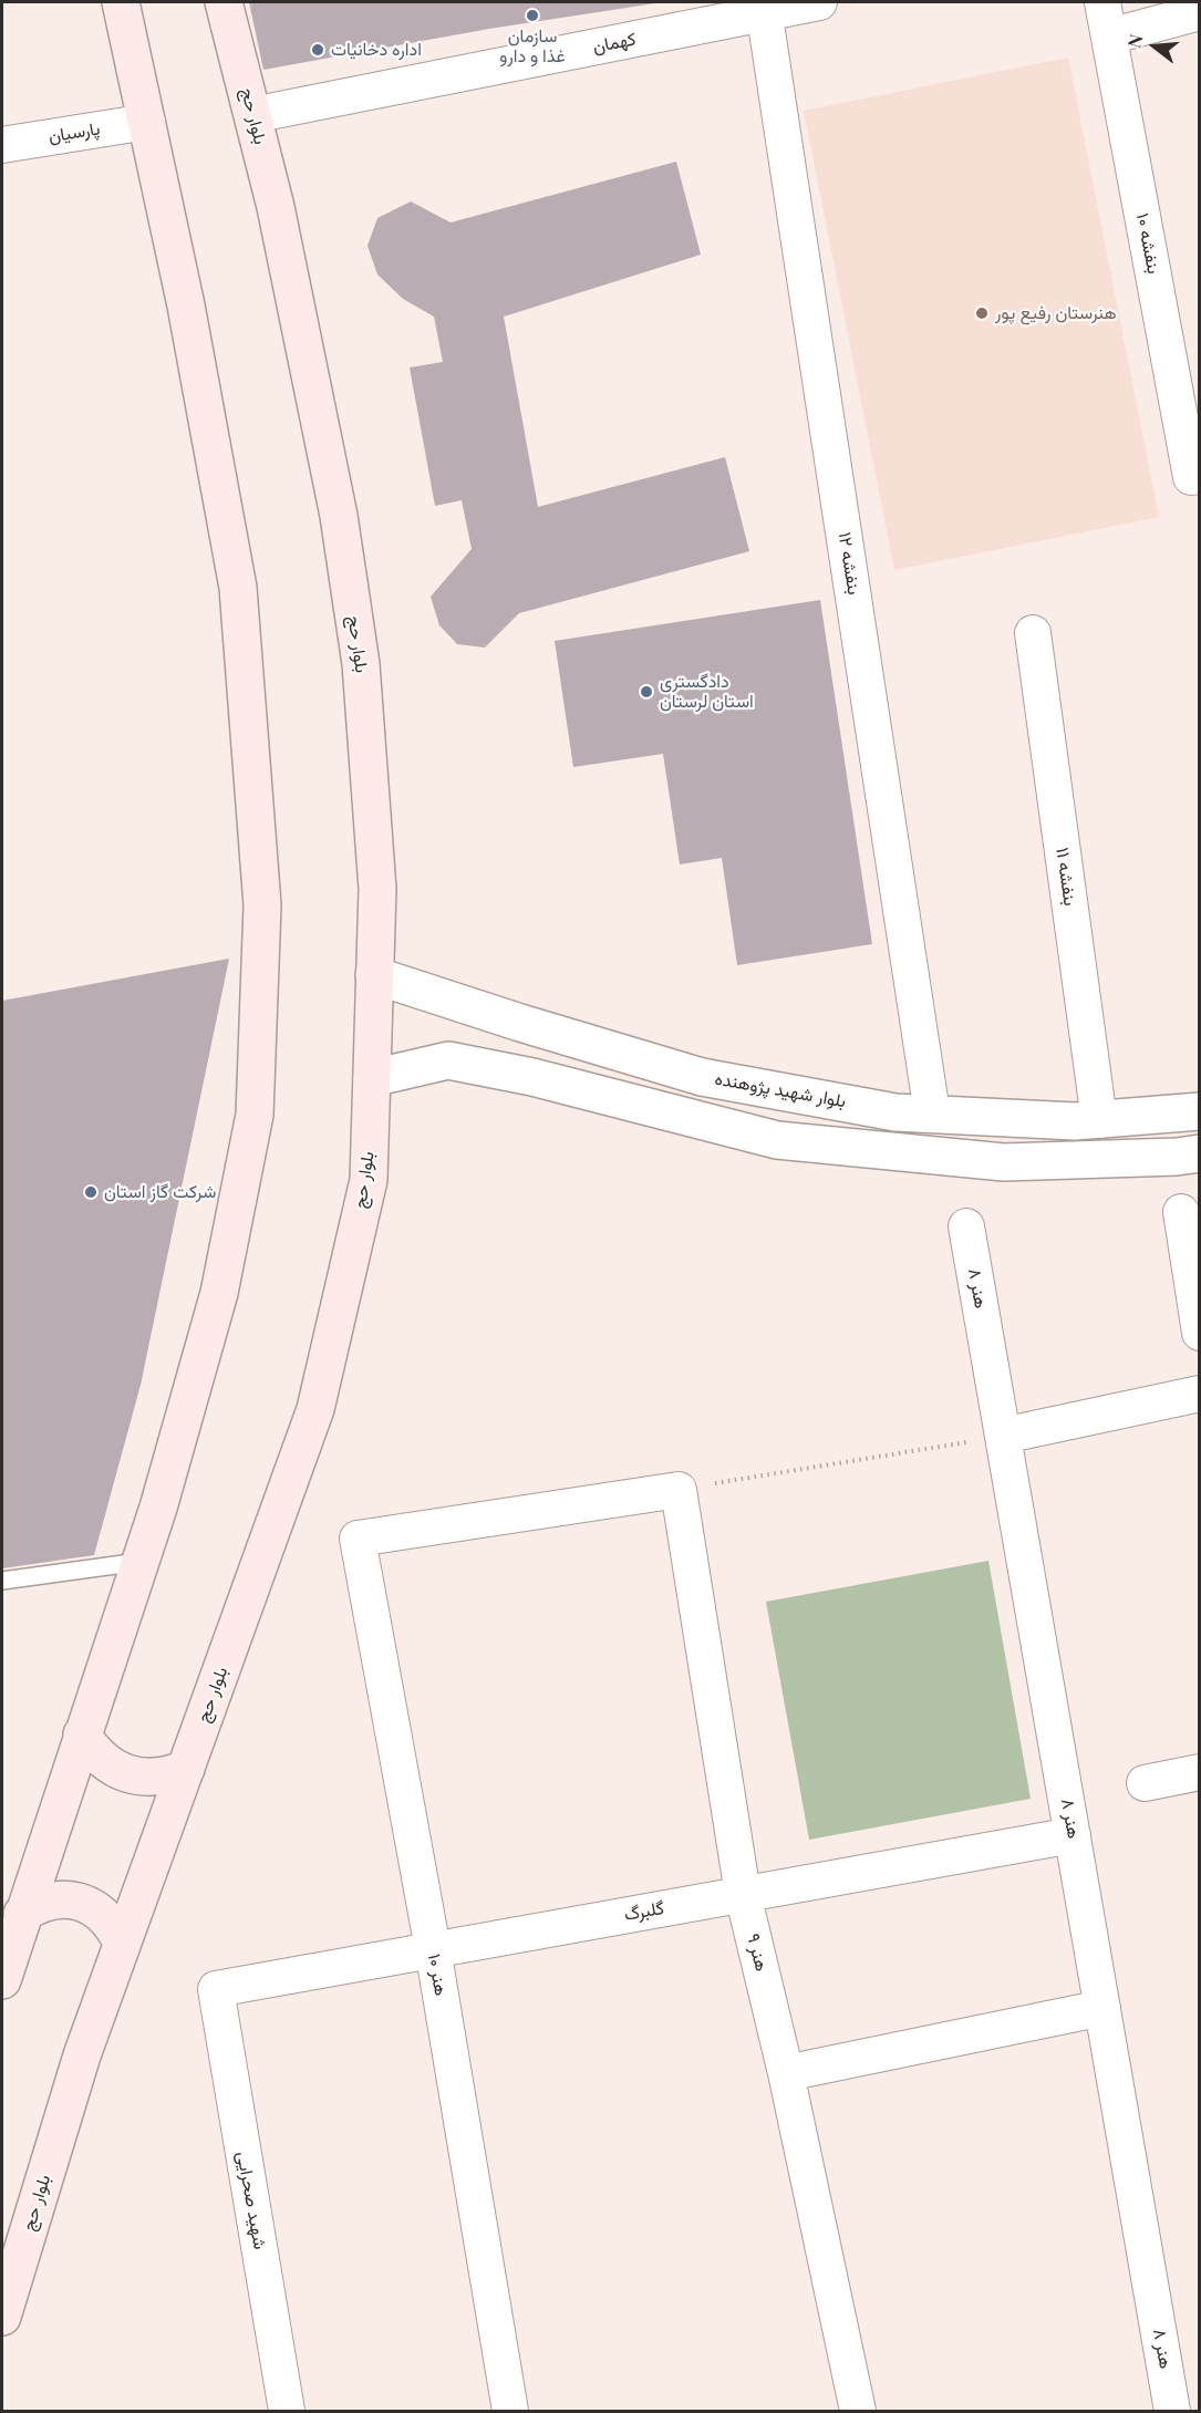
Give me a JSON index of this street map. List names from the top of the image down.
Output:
{
  "streets": {
    "main road": ["بلوار حج"],
    "street": [
      "کهمان",
      "پارسیان",
      "بنفشه ۱۰",
      "بنفشه ۱۲",
      "بنفشه ۱۱",
      "بلوار شهید پژوهنده",
      "هنر ۸",
      "گلبرگ",
      "هنر ۹",
      "هنر ۱۰",
      "شهید صحرایی"
    ]
  },
  "crossings": [
    ["کهمان", "بلوار حج"],
    ["کهمان", "بنفشه ۱۲"],
    ["بلوار حج", "بلوار شهید پژوهنده"],
    ["بنفشه ۱۲", "بلوار شهید پژوهنده"],
    ["بنفشه ۱۱", "بلوار شهید پژوهنده"],
    ["هنر ۸", "گلبرگ"],
    ["گلبرگ", "هنر ۹"],
    ["گلبرگ", "هنر ۱۰"],
    ["گلبرگ", "شهید صحرایی"],
    ["هنر ۹", "هنر ۱۰"]
  ],
  "places": [
    "سازمان غذا و دارو",
    "اداره دخانیات",
    "هنرستان رفیع پور",
    "دادگستری استان لرستان",
    "شرکت گاز استان"
  ],
  "north": "left"
}
